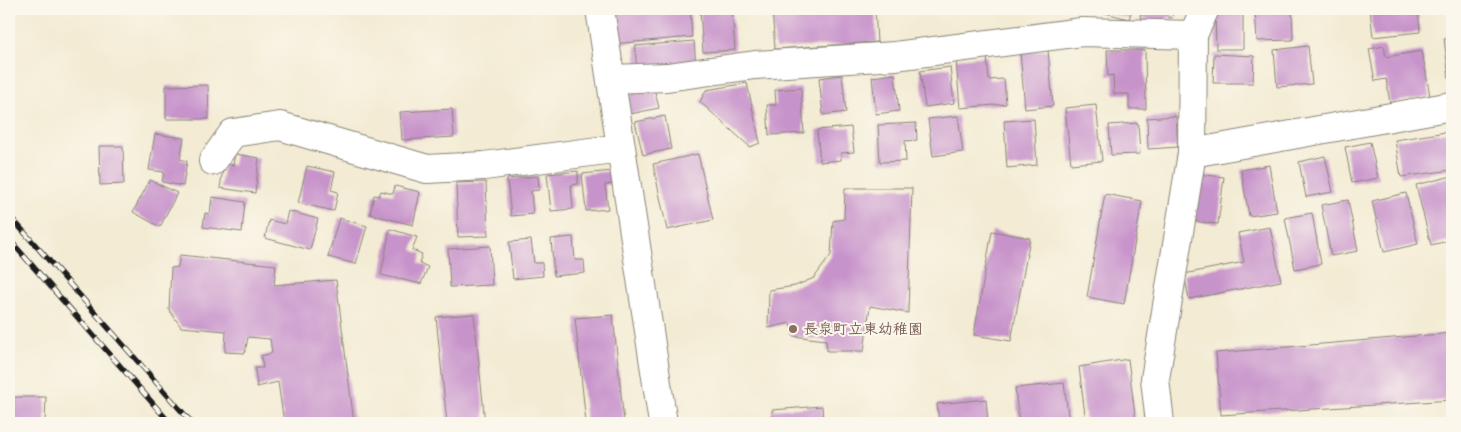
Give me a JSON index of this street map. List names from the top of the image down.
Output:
{
  "places": ["長泉町立東幼稚園"]
}
